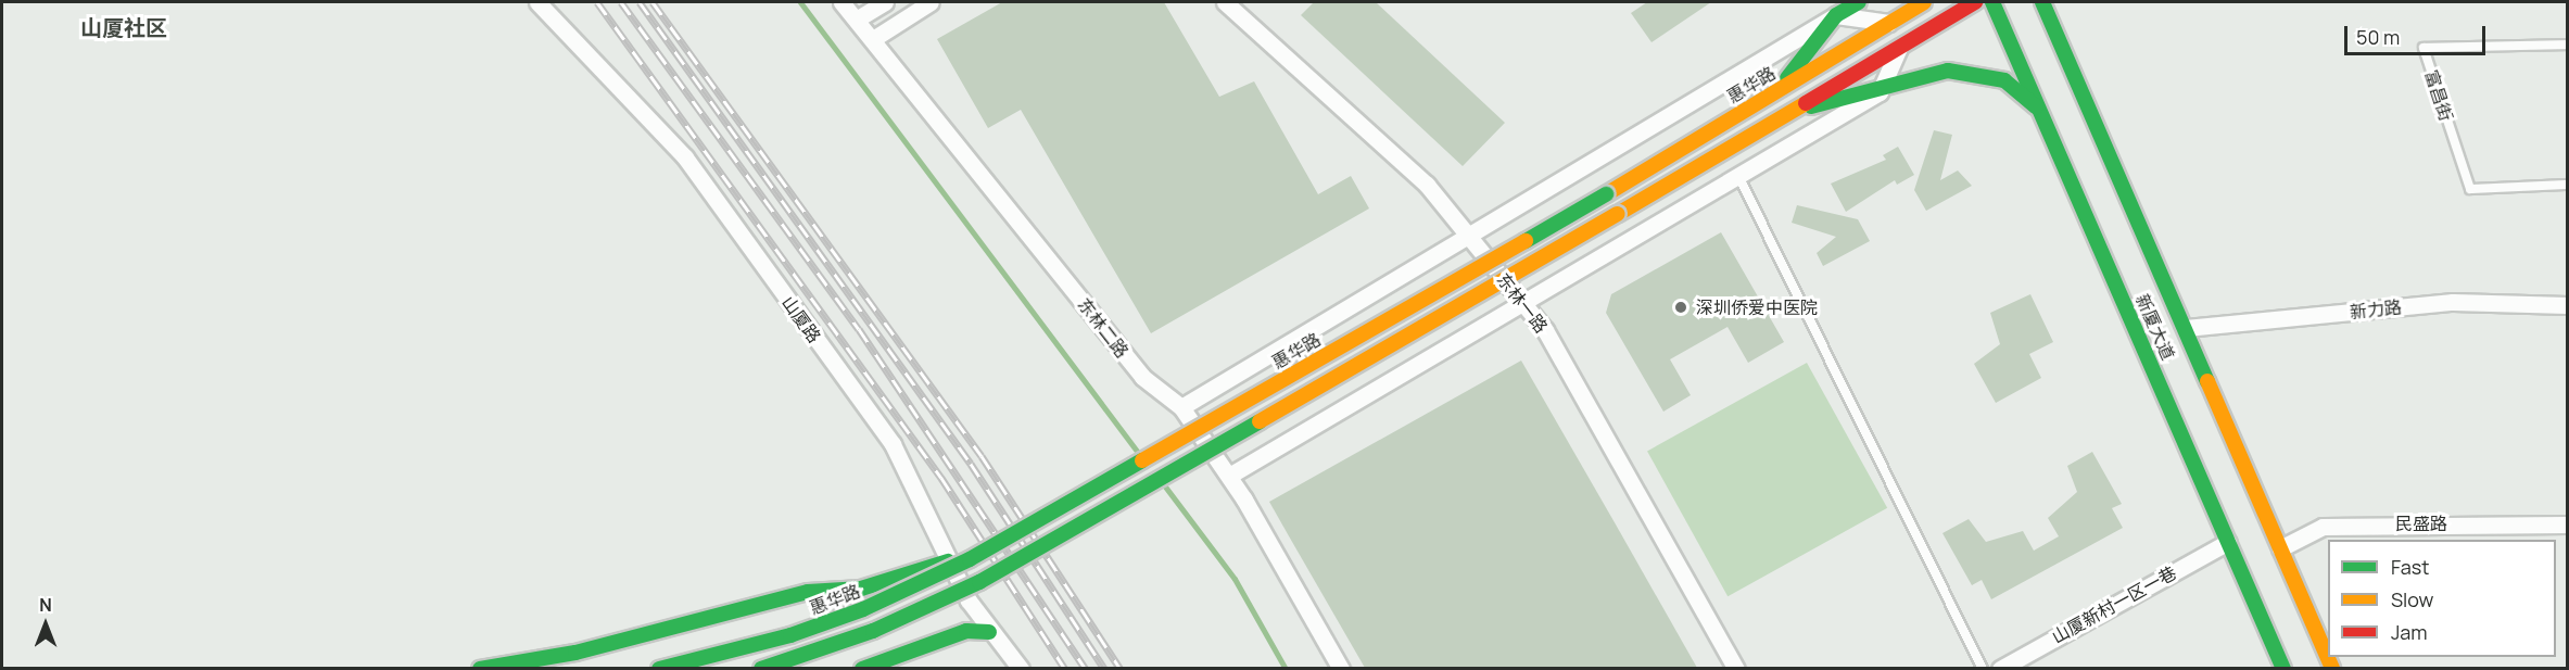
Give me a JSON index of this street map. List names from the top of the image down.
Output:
{
  "streets": {
    "main road": ["惠华路", "新厦大道"],
    "street": [
      "东林一路",
      "新力路",
      "山厦路",
      "东林二路",
      "民盛路",
      "山厦新村一区一巷"
    ],
    "lane": ["富昌街"]
  },
  "crossings": [
    ["新力路", "新厦大道"],
    ["新厦大道", "民盛路"],
    ["新厦大道", "山厦新村一区一巷"]
  ],
  "districts": ["山厦社区"],
  "places": ["深圳侨爱中医院"],
  "legend": ["Fast", "Slow", "Jam"],
  "scale_bar": "50 m",
  "north": "top"
}
